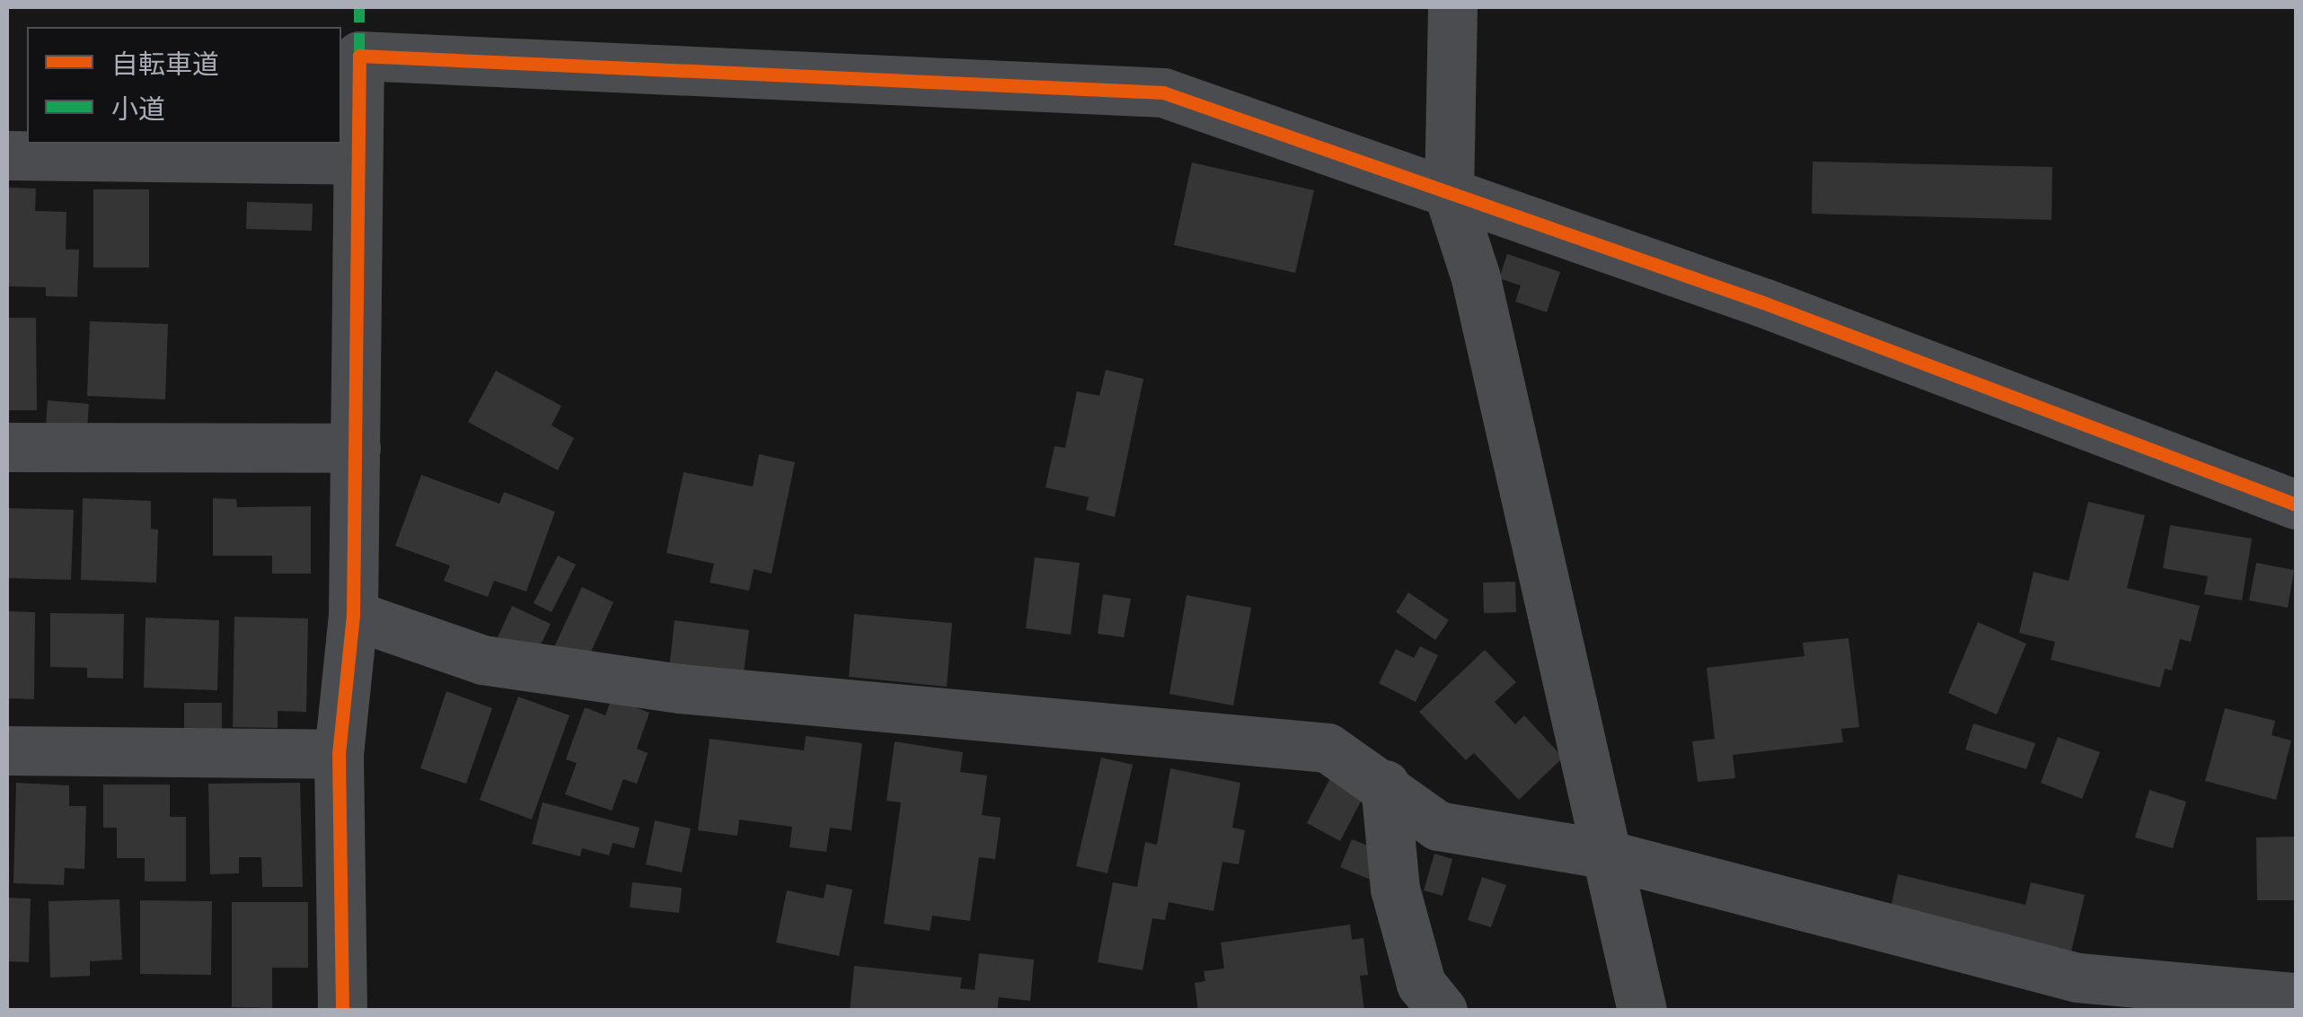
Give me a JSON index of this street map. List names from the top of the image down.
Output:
{
  "legend": ["自転車道", "小道"]
}
